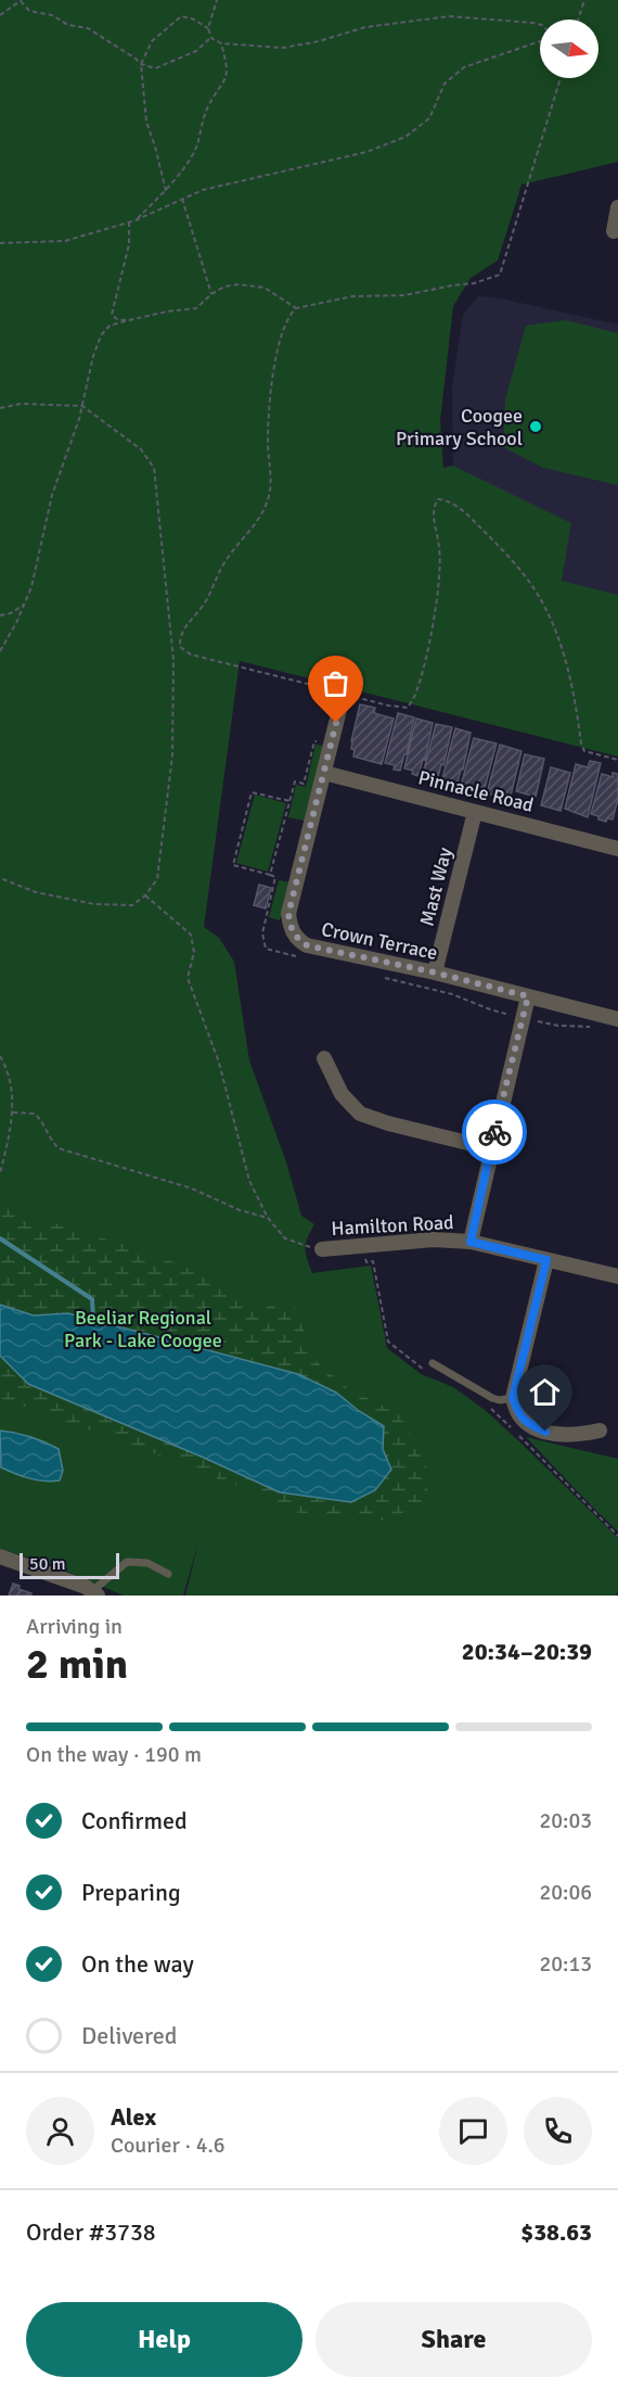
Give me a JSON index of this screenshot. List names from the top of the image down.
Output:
{
  "streets": {
    "street": [
      "Pinnacle Road",
      "Mast Way",
      "Crown Terrace",
      "Hamilton Road"
    ]
  },
  "crossings": [
    ["Pinnacle Road", "Mast Way"],
    ["Pinnacle Road", "Crown Terrace"],
    ["Mast Way", "Crown Terrace"]
  ],
  "parks": ["Beeliar Regional Park - Lake Coogee"],
  "places": ["Coogee Primary School"],
  "scale_bar": "50 m",
  "north": "right",
  "page": {
    "scale": "50 m",
    "heading": ["2 min", "Arriving in", "20:34–20:39"],
    "panel": [
      "Alex",
      "Courier · 4.6",
      "Order #3738",
      "$38.63"
    ],
    "bar": "On the way · 190 m",
    "list": [
      ["Confirmed", "20:03"],
      ["Preparing", "20:06"],
      ["On the way", "20:13"],
      "Delivered"
    ],
    "buttons": ["Help", "Share"]
  }
}
